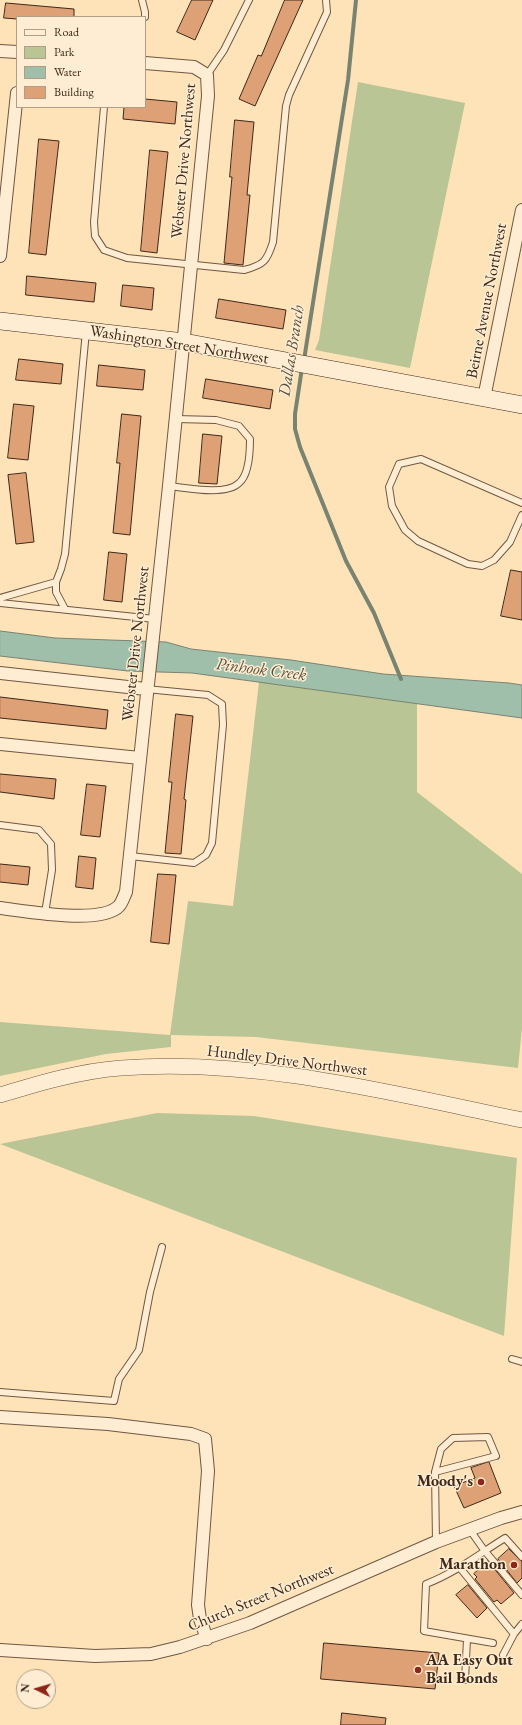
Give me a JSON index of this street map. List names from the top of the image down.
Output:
{
  "streets": {
    "main road": ["Washington Street Northwest"],
    "street": [
      "Webster Drive Northwest",
      "Beirne Avenue Northwest",
      "Hundley Drive Northwest",
      "Church Street Northwest"
    ]
  },
  "crossings": [
    ["Webster Drive Northwest", "Washington Street Northwest"],
    ["Beirne Avenue Northwest", "Washington Street Northwest"]
  ],
  "water": ["Dallas Branch", "Pinhook Creek"],
  "places": ["Moody's", "Marathon", "AA Easy Out Bail Bonds"],
  "legend": [
    "Road",
    "Park",
    "Water",
    "Building"
  ],
  "north": "left"
}
